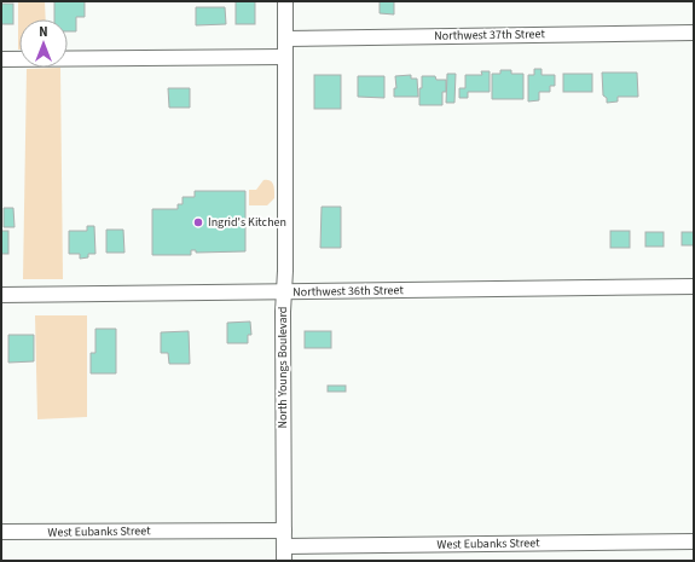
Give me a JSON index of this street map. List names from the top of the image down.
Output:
{
  "streets": {
    "street": [
      "Northwest 37th Street",
      "Northwest 36th Street",
      "North Youngs Boulevard",
      "West Eubanks Street"
    ]
  },
  "crossings": [
    ["Northwest 37th Street", "North Youngs Boulevard"],
    ["Northwest 36th Street", "North Youngs Boulevard"],
    ["North Youngs Boulevard", "West Eubanks Street"]
  ],
  "places": ["Ingrid's Kitchen"],
  "north": "top"
}
